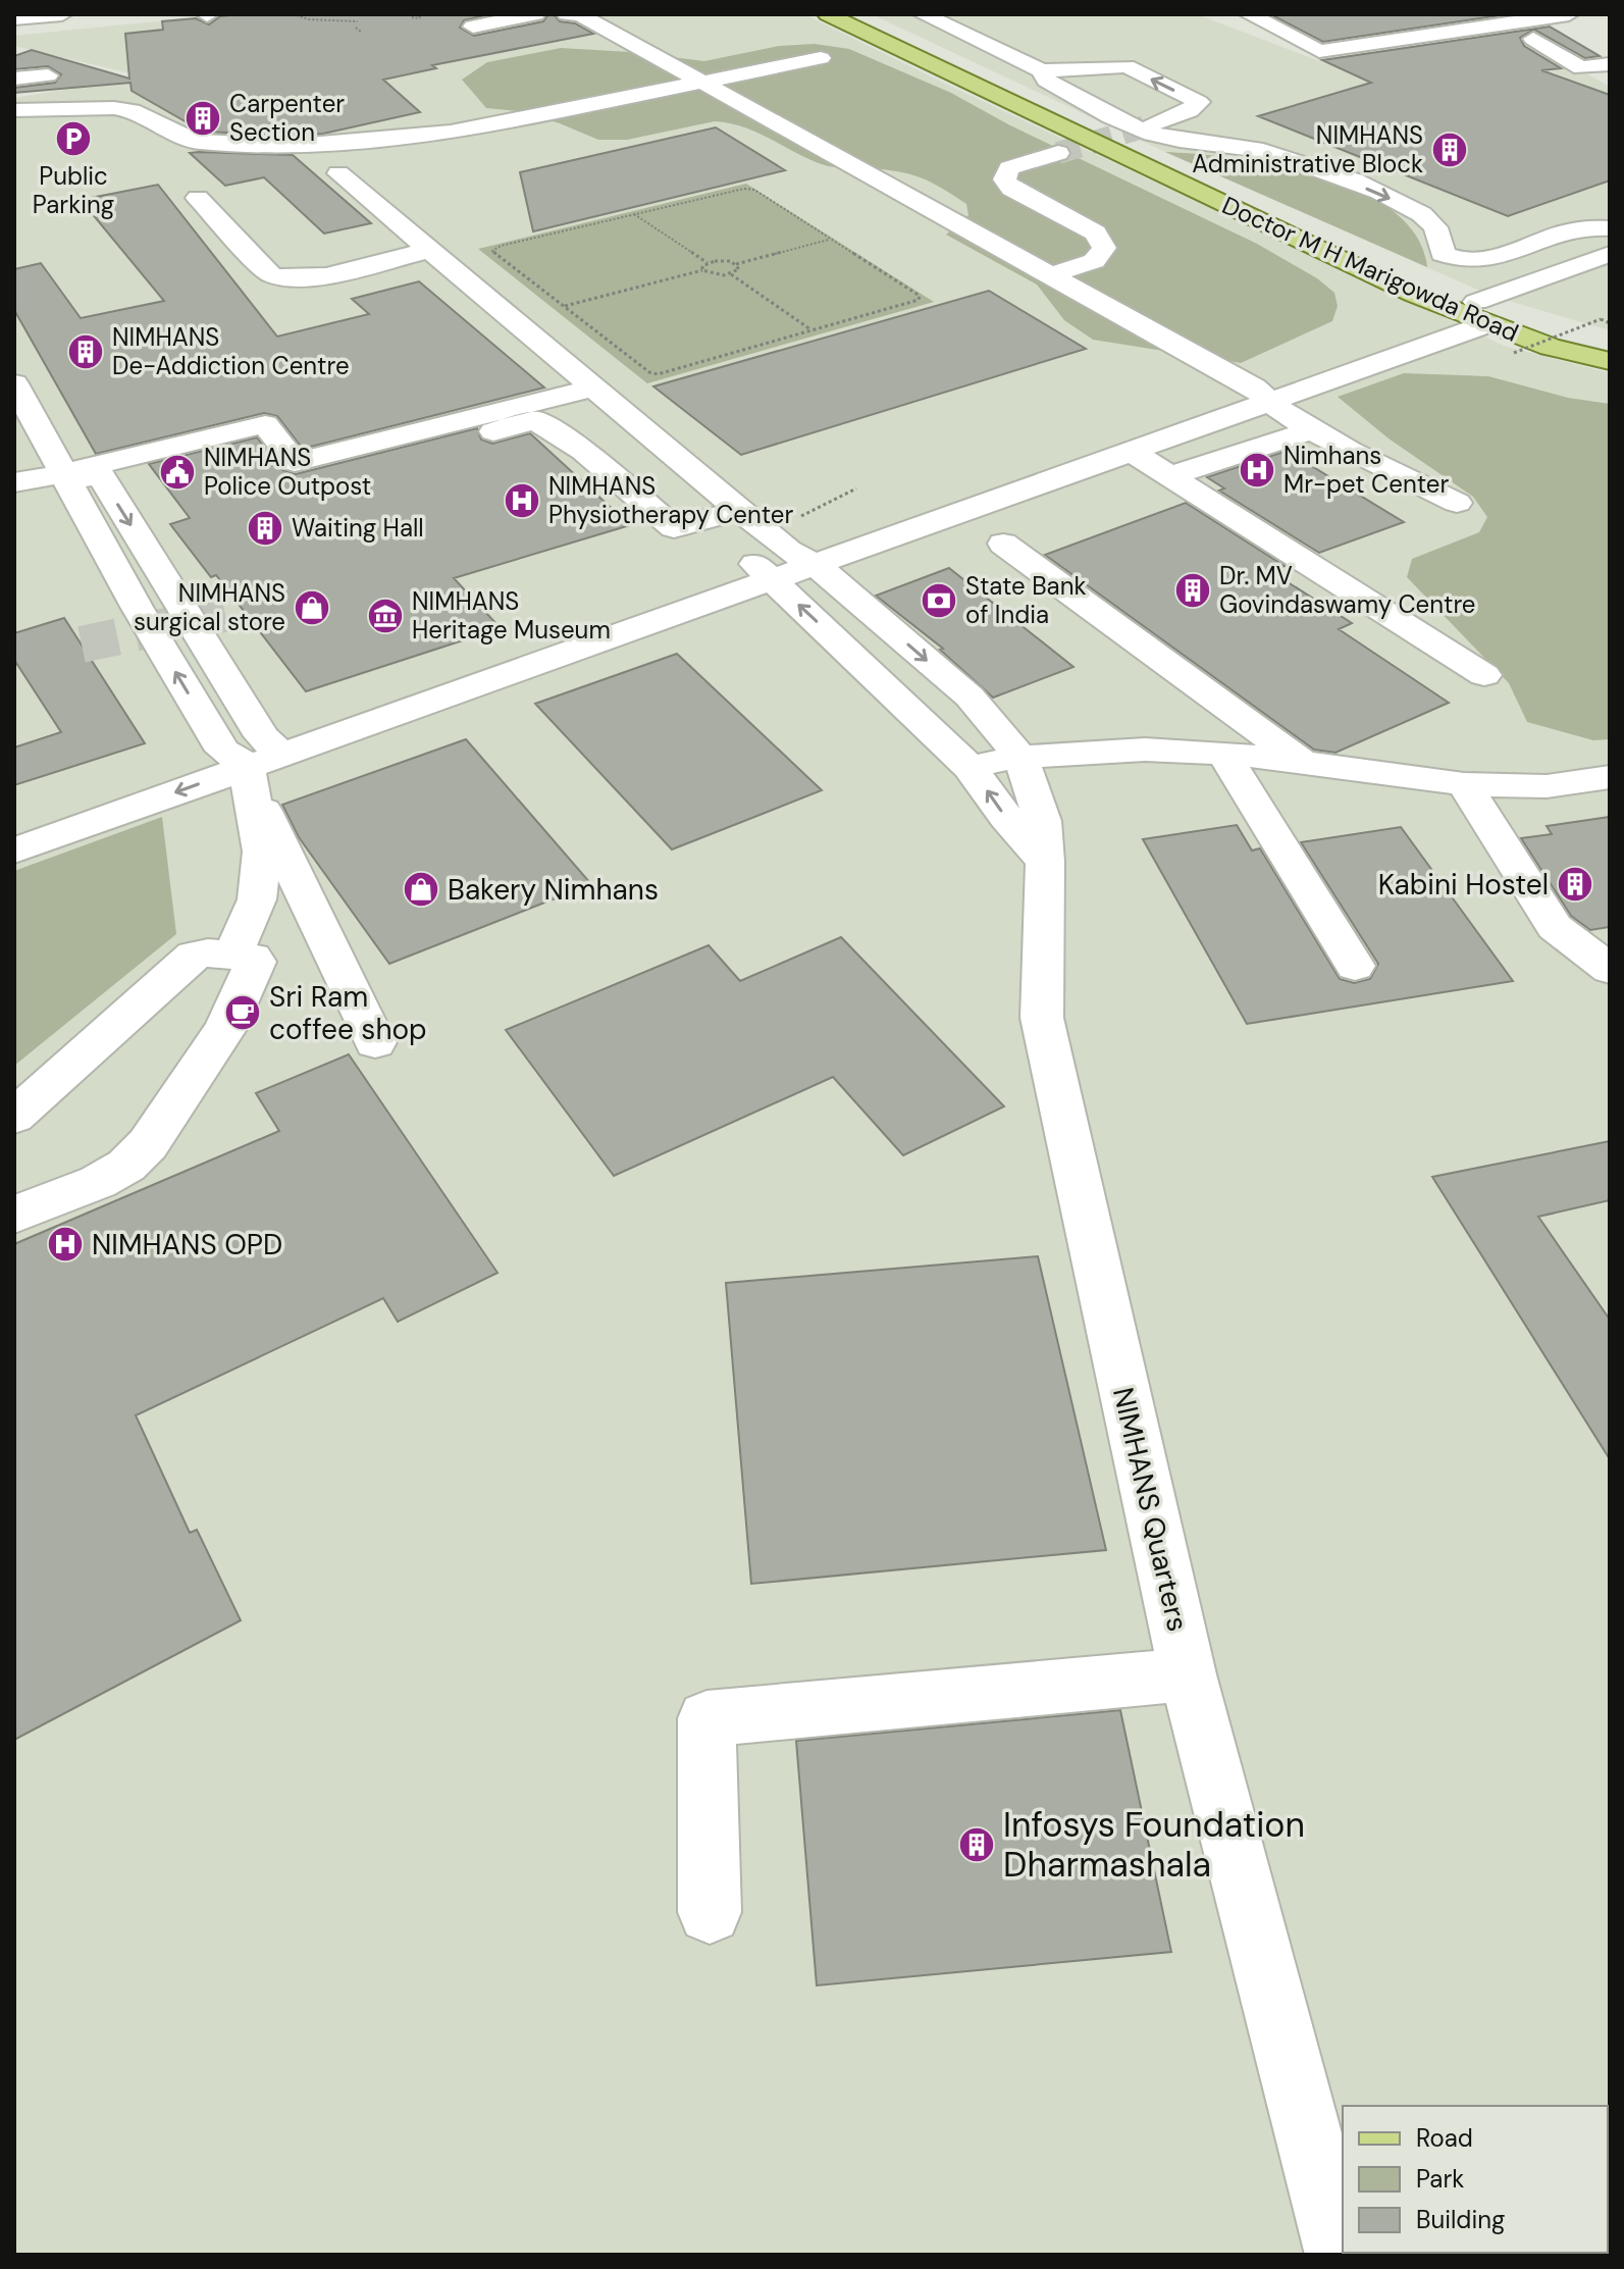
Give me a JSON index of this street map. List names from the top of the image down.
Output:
{
  "streets": {
    "main road": ["Doctor M H Marigowda Road"],
    "street": ["NIMHANS Quarters"]
  },
  "places": {
    "building": [
      "Carpenter Section",
      "NIMHANS Administrative Block",
      "NIMHANS De-Addiction Centre",
      "Waiting Hall",
      "Dr. MV Govindaswamy Centre",
      "Kabini Hostel",
      "Infosys Foundation Dharmashala"
    ],
    "parking": ["Public Parking"],
    "hospital": ["Nimhans Mr-pet Center", "NIMHANS Physiotherapy Center", "NIMHANS OPD"],
    "public building": ["NIMHANS Police Outpost"],
    "bank": ["State Bank of India"],
    "shop": ["NIMHANS surgical store", "Bakery Nimhans"],
    "museum": ["NIMHANS Heritage Museum"],
    "cafe": ["Sri Ram coffee shop"]
  },
  "legend": ["Road", "Park", "Building"]
}
